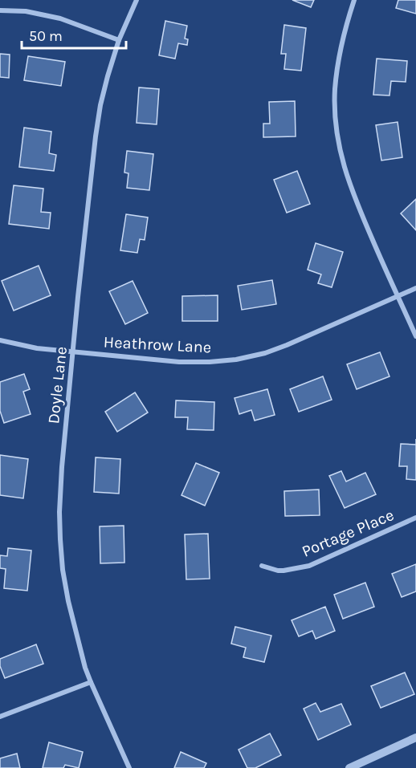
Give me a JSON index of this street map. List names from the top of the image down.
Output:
{
  "streets": {
    "street": ["Heathrow Lane", "Doyle Lane", "Portage Place"]
  },
  "crossings": [
    ["Heathrow Lane", "Doyle Lane"]
  ],
  "scale_bar": "50 m"
}
